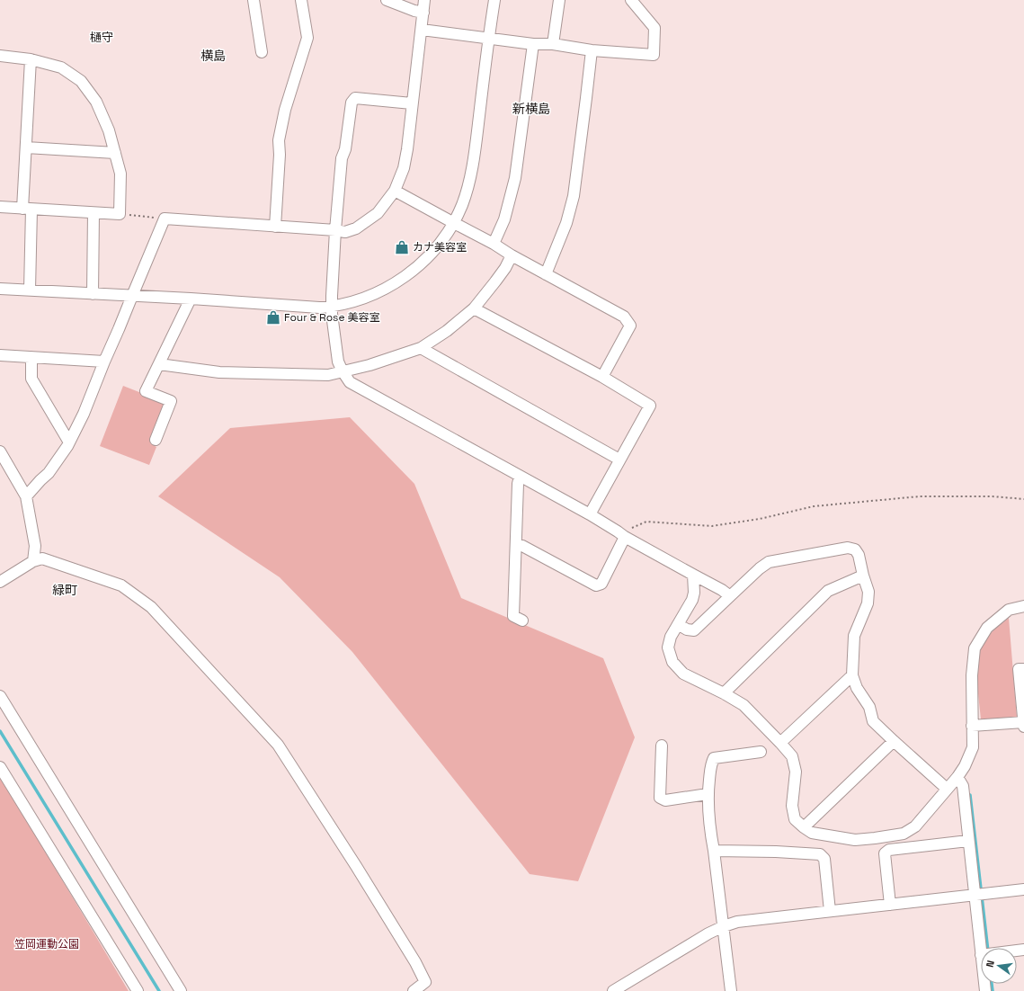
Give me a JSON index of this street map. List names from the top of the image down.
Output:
{
  "districts": [
    "樋守",
    "横島",
    "新横島",
    "緑町"
  ],
  "parks": ["笠岡運動公園"],
  "places": {
    "shop": ["カナ美容室", "Four & Rose 美容室"]
  },
  "north": "left"
}
